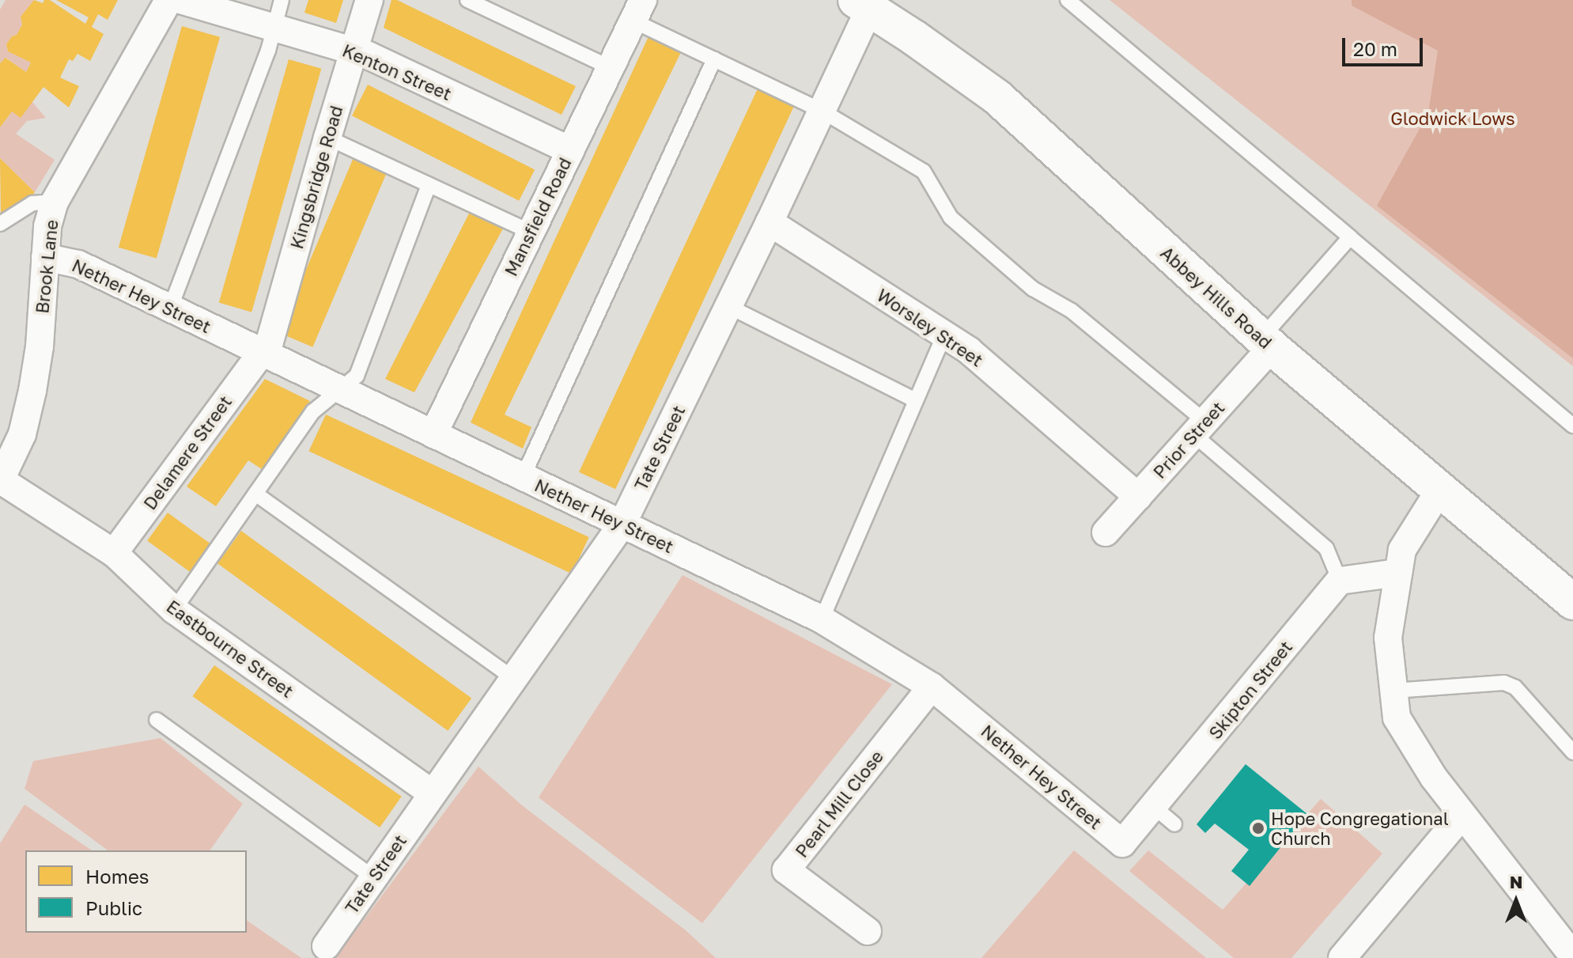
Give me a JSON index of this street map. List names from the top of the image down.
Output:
{
  "streets": {
    "main road": ["Abbey Hills Road"],
    "street": [
      "Kenton Street",
      "Kingsbridge Road",
      "Mansfield Road",
      "Brook Lane",
      "Nether Hey Street",
      "Worsley Street",
      "Prior Street",
      "Tate Street",
      "Delamere Street",
      "Eastbourne Street",
      "Skipton Street",
      "Pearl Mill Close"
    ]
  },
  "crossings": [
    ["Kenton Street", "Kingsbridge Road"],
    ["Kenton Street", "Mansfield Road"],
    ["Kingsbridge Road", "Nether Hey Street"],
    ["Kingsbridge Road", "Delamere Street"],
    ["Mansfield Road", "Nether Hey Street"],
    ["Brook Lane", "Nether Hey Street"],
    ["Brook Lane", "Eastbourne Street"],
    ["Nether Hey Street", "Tate Street"],
    ["Nether Hey Street", "Delamere Street"],
    ["Nether Hey Street", "Skipton Street"],
    ["Nether Hey Street", "Pearl Mill Close"],
    ["Abbey Hills Road", "Prior Street"],
    ["Abbey Hills Road", "Tate Street"],
    ["Worsley Street", "Prior Street"],
    ["Worsley Street", "Tate Street"],
    ["Tate Street", "Eastbourne Street"],
    ["Delamere Street", "Eastbourne Street"]
  ],
  "parks": ["Glodwick Lows"],
  "places": ["Hope Congregational Church"],
  "legend": ["Homes", "Public"],
  "scale_bar": "20 m",
  "north": "top"
}
